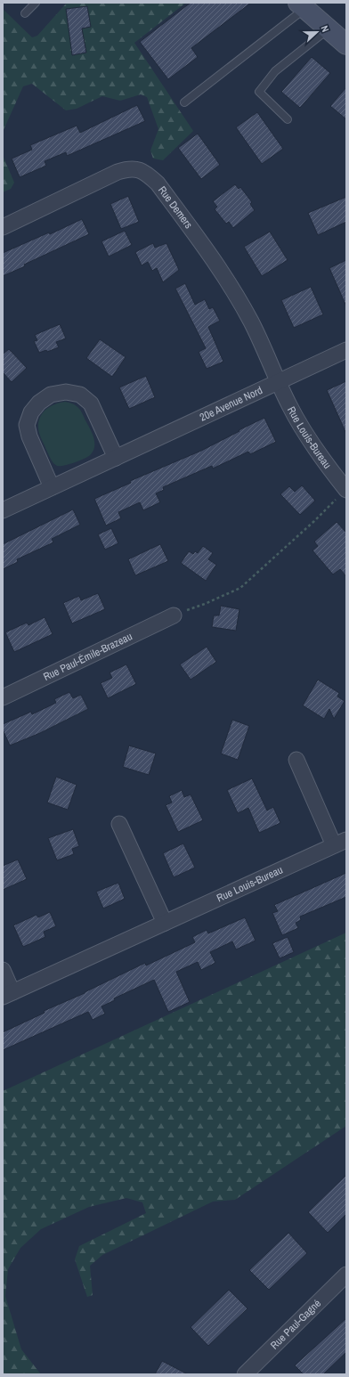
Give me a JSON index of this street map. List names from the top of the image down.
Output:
{
  "streets": {
    "street": [
      "Rue Demers",
      "20e Avenue Nord",
      "Rue Louis-Bureau",
      "Rue Paul-Émile-Brazeau",
      "Rue Paul-Gagné"
    ]
  },
  "crossings": [
    ["Rue Demers", "20e Avenue Nord"],
    ["Rue Demers", "Rue Louis-Bureau"],
    ["20e Avenue Nord", "Rue Louis-Bureau"]
  ],
  "north": "right"
}
